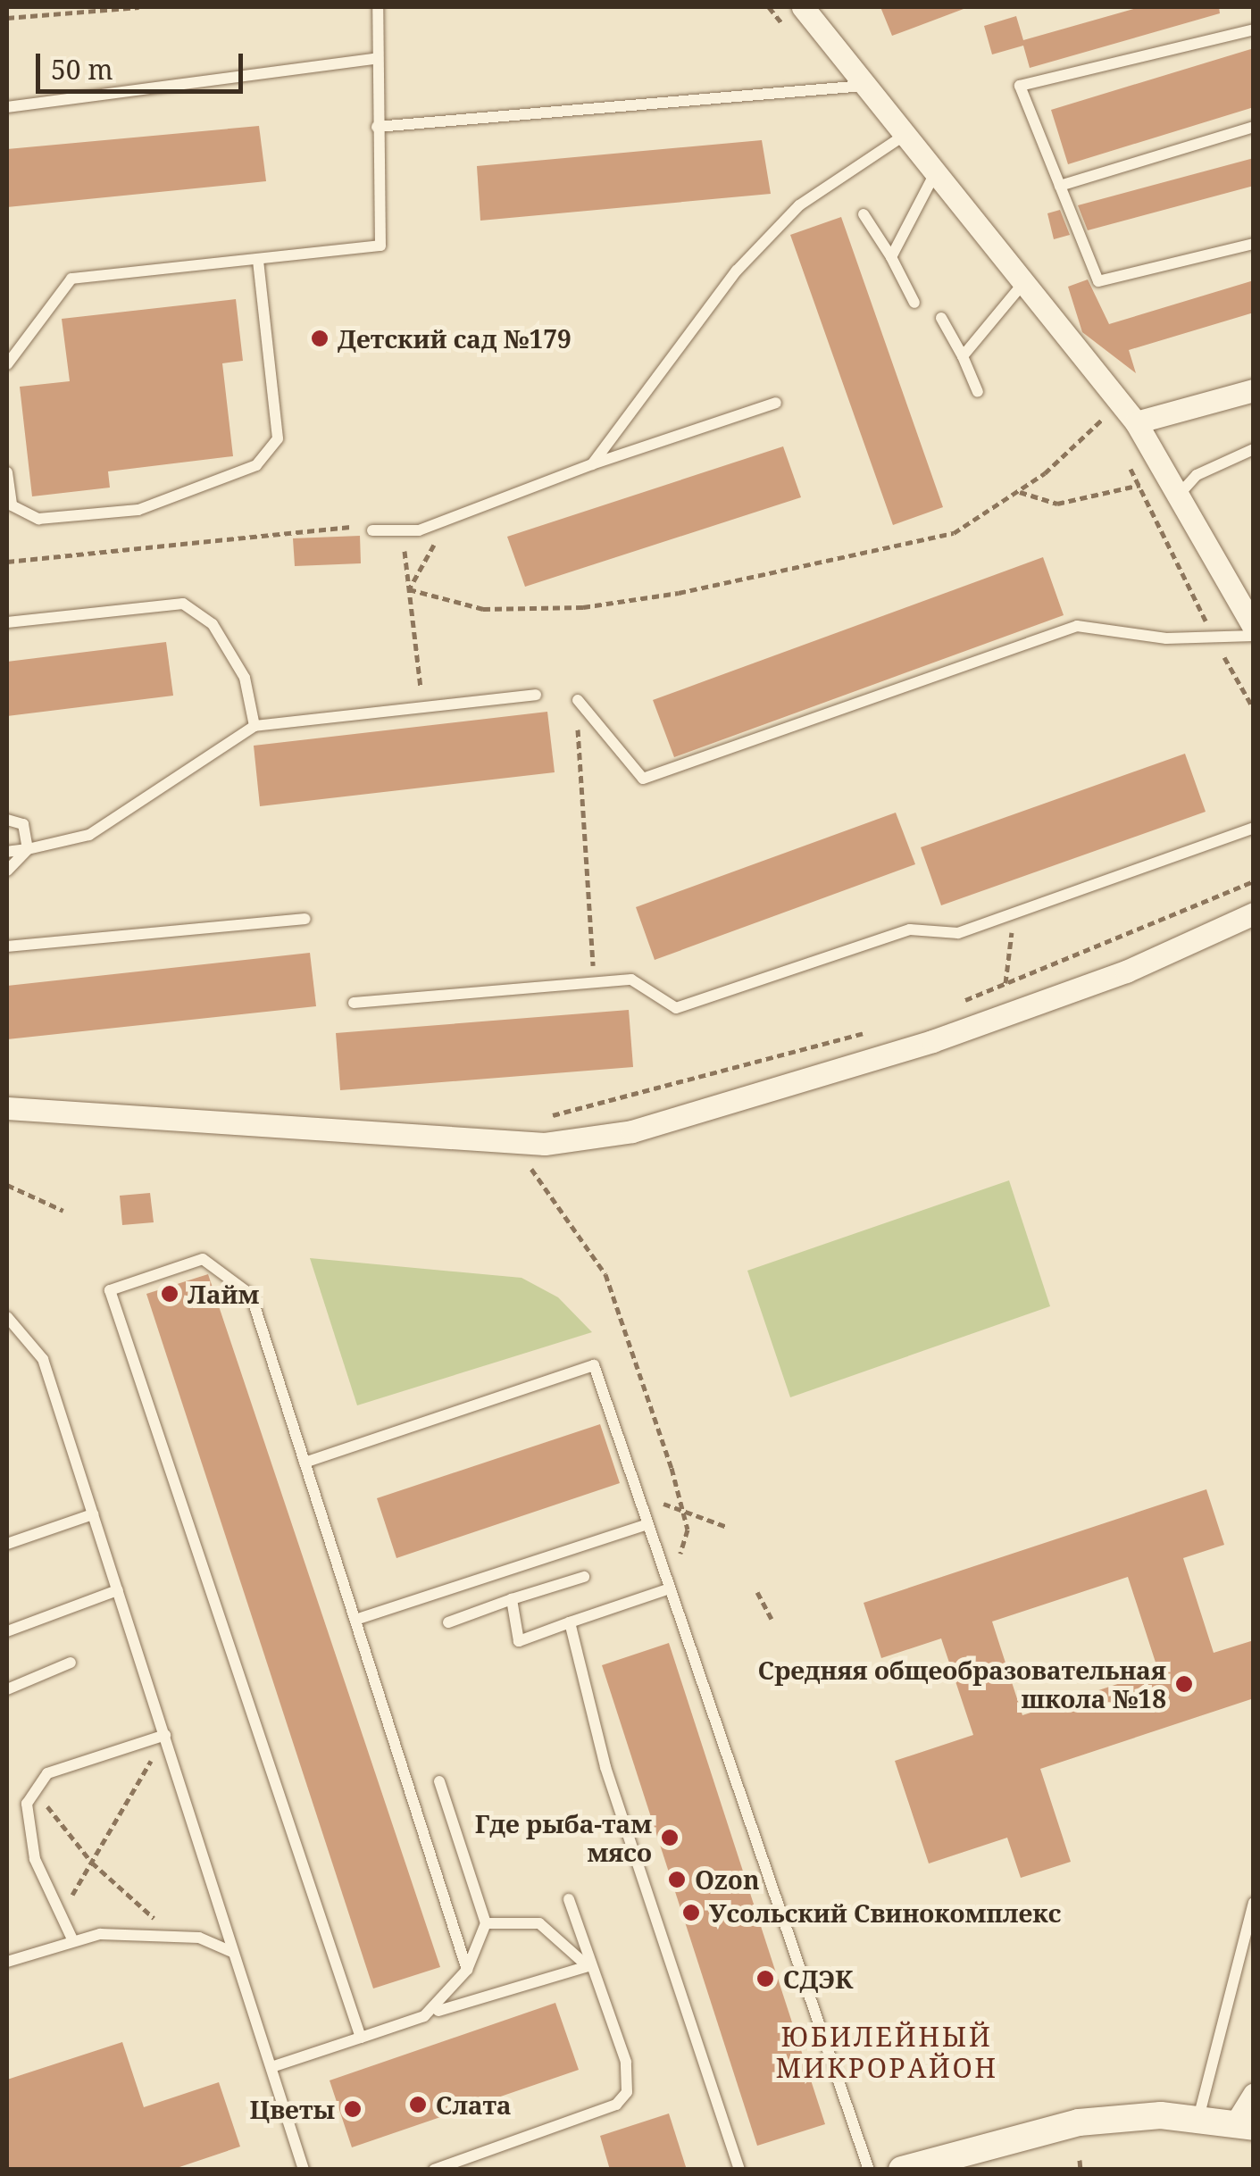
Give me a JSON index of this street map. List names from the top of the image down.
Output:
{
  "districts": ["ЮБИЛЕЙНЫЙ МИКРОРАЙОН"],
  "places": [
    "Детский сад №179",
    "Лайм",
    "Средняя общеобразовательная школа №18",
    "Где рыба-там мясо",
    "Ozon",
    "Усольский Свинокомплекс",
    "СДЭК",
    "Слата",
    "Цветы"
  ],
  "scale_bar": "50 m"
}
